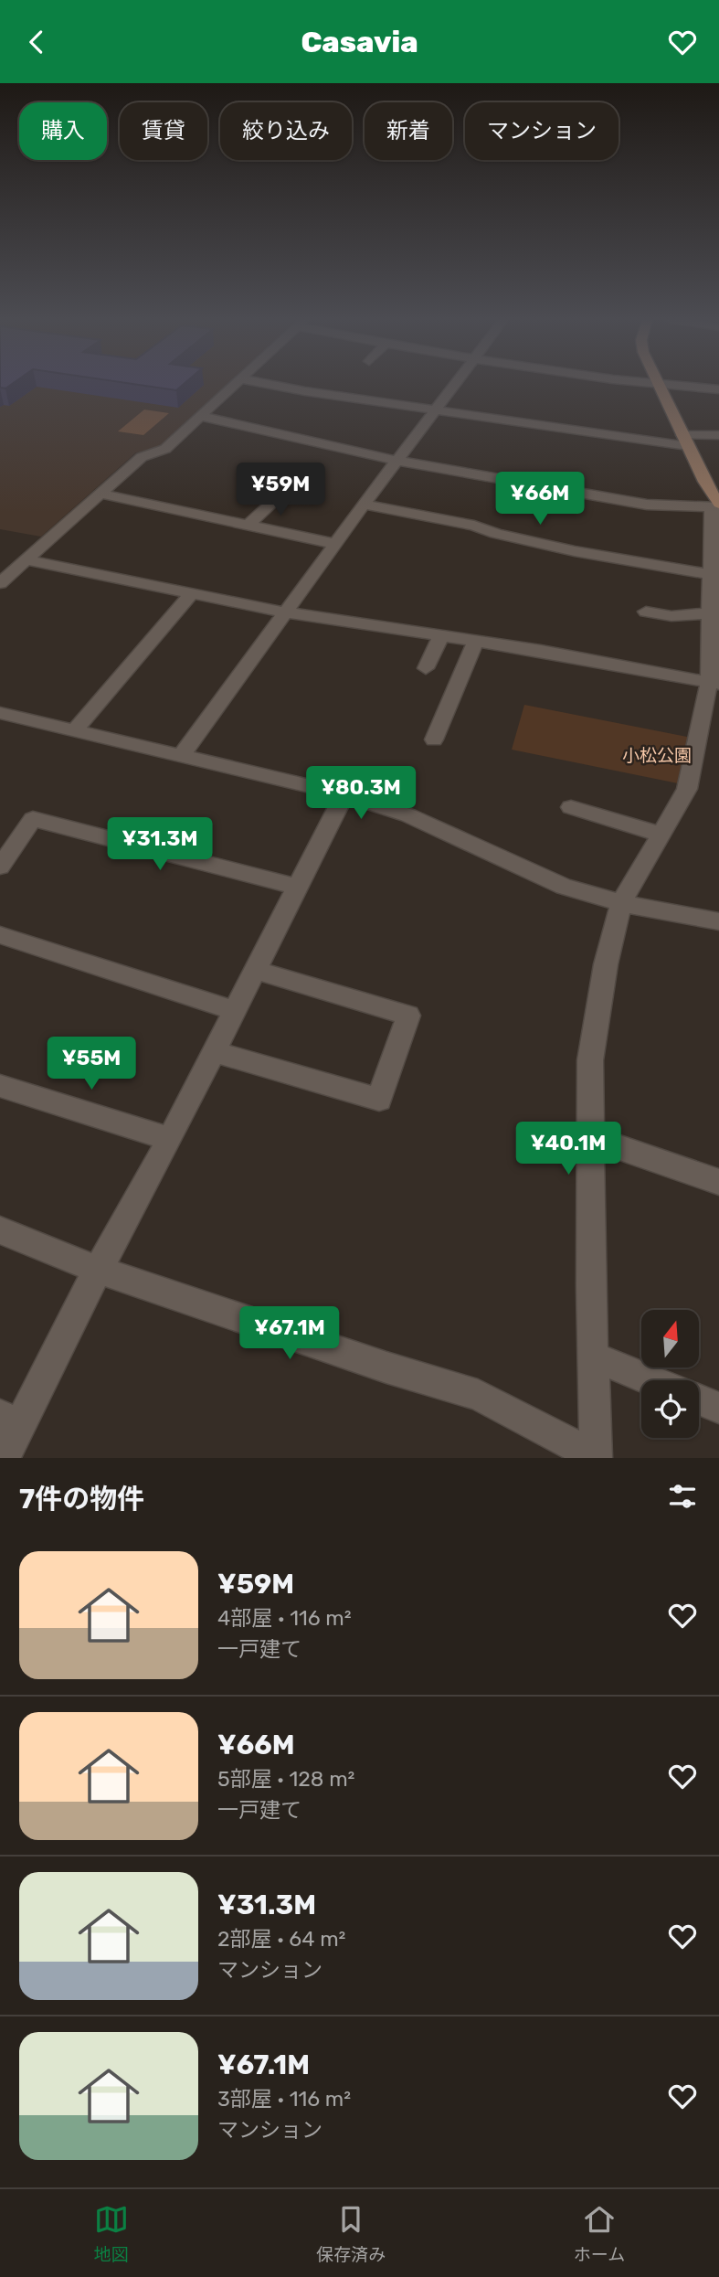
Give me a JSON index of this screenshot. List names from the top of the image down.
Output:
{
  "parks": ["小松公園"],
  "north": "top",
  "page": {
    "header": "Casavia",
    "chip": [
      "購入",
      "賃貸",
      "絞り込み",
      "新着",
      "マンション"
    ],
    "price": [
      "¥59M",
      "¥66M",
      "¥80.3M",
      "¥31.3M",
      "¥55M",
      "¥40.1M",
      "¥67.1M"
    ],
    "heading": "7件の物件",
    "list": [
      {
        "name": "¥59M",
        "note": "4部屋 · 116 m² · 一戸建て"
      },
      {
        "name": "¥66M",
        "note": "5部屋 · 128 m² · 一戸建て"
      },
      {
        "name": "¥31.3M",
        "note": "2部屋 · 64 m² · マンション"
      },
      {
        "name": "¥67.1M",
        "note": "3部屋 · 116 m² · マンション"
      }
    ],
    "tabs": ["地図", "保存済み", "ホーム"]
  }
}
